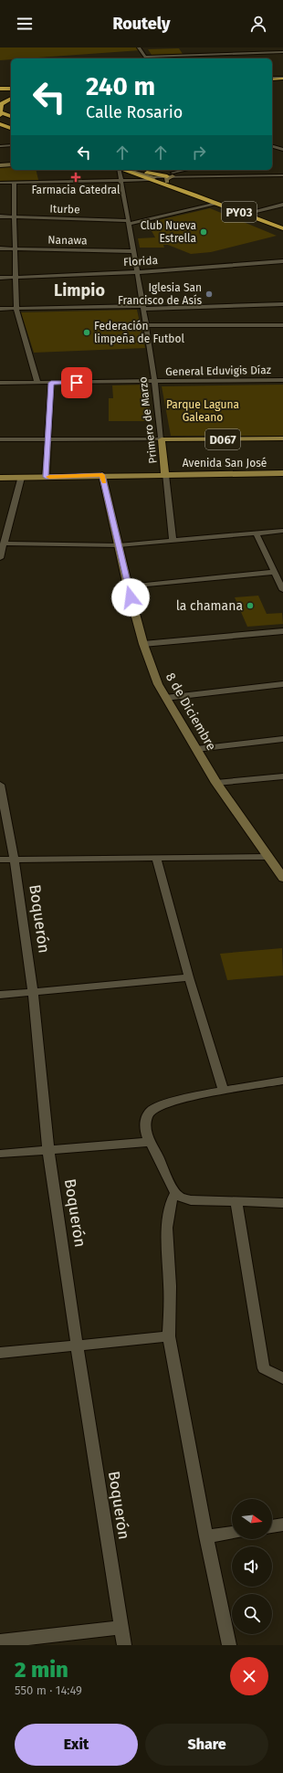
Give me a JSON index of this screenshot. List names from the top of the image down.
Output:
{
  "streets": {
    "highway": ["PY03"],
    "main road": ["Primero de Marzo", "D067", "Avenida San José"],
    "street": [
      "Iturbe",
      "Nanawa",
      "Florida",
      "General Eduvigis Díaz",
      "8 de Diciembre",
      "Boquerón"
    ]
  },
  "crossings": [
    ["Iturbe", "PY03"],
    ["Iturbe", "Primero de Marzo"],
    ["Nanawa", "Primero de Marzo"],
    ["Florida", "Primero de Marzo"],
    ["General Eduvigis Díaz", "Primero de Marzo"],
    ["Primero de Marzo", "D067"],
    ["Primero de Marzo", "Avenida San José"],
    ["Avenida San José", "8 de Diciembre"]
  ],
  "districts": ["Limpio"],
  "parks": ["Parque Laguna Galeano"],
  "places": {
    "health": ["Farmacia Catedral"],
    "other": [
      "Club Nueva Estrella",
      "Iglesia San Francisco de Asís",
      "Federación limpeña de Futbol",
      "la chamana"
    ]
  },
  "north": "right",
  "page": {
    "header": "Routely",
    "turn": ["240 m", "Calle Rosario"],
    "heading": ["2 min", "550 m · 14:49"],
    "buttons": ["Exit", "Share"]
  }
}
